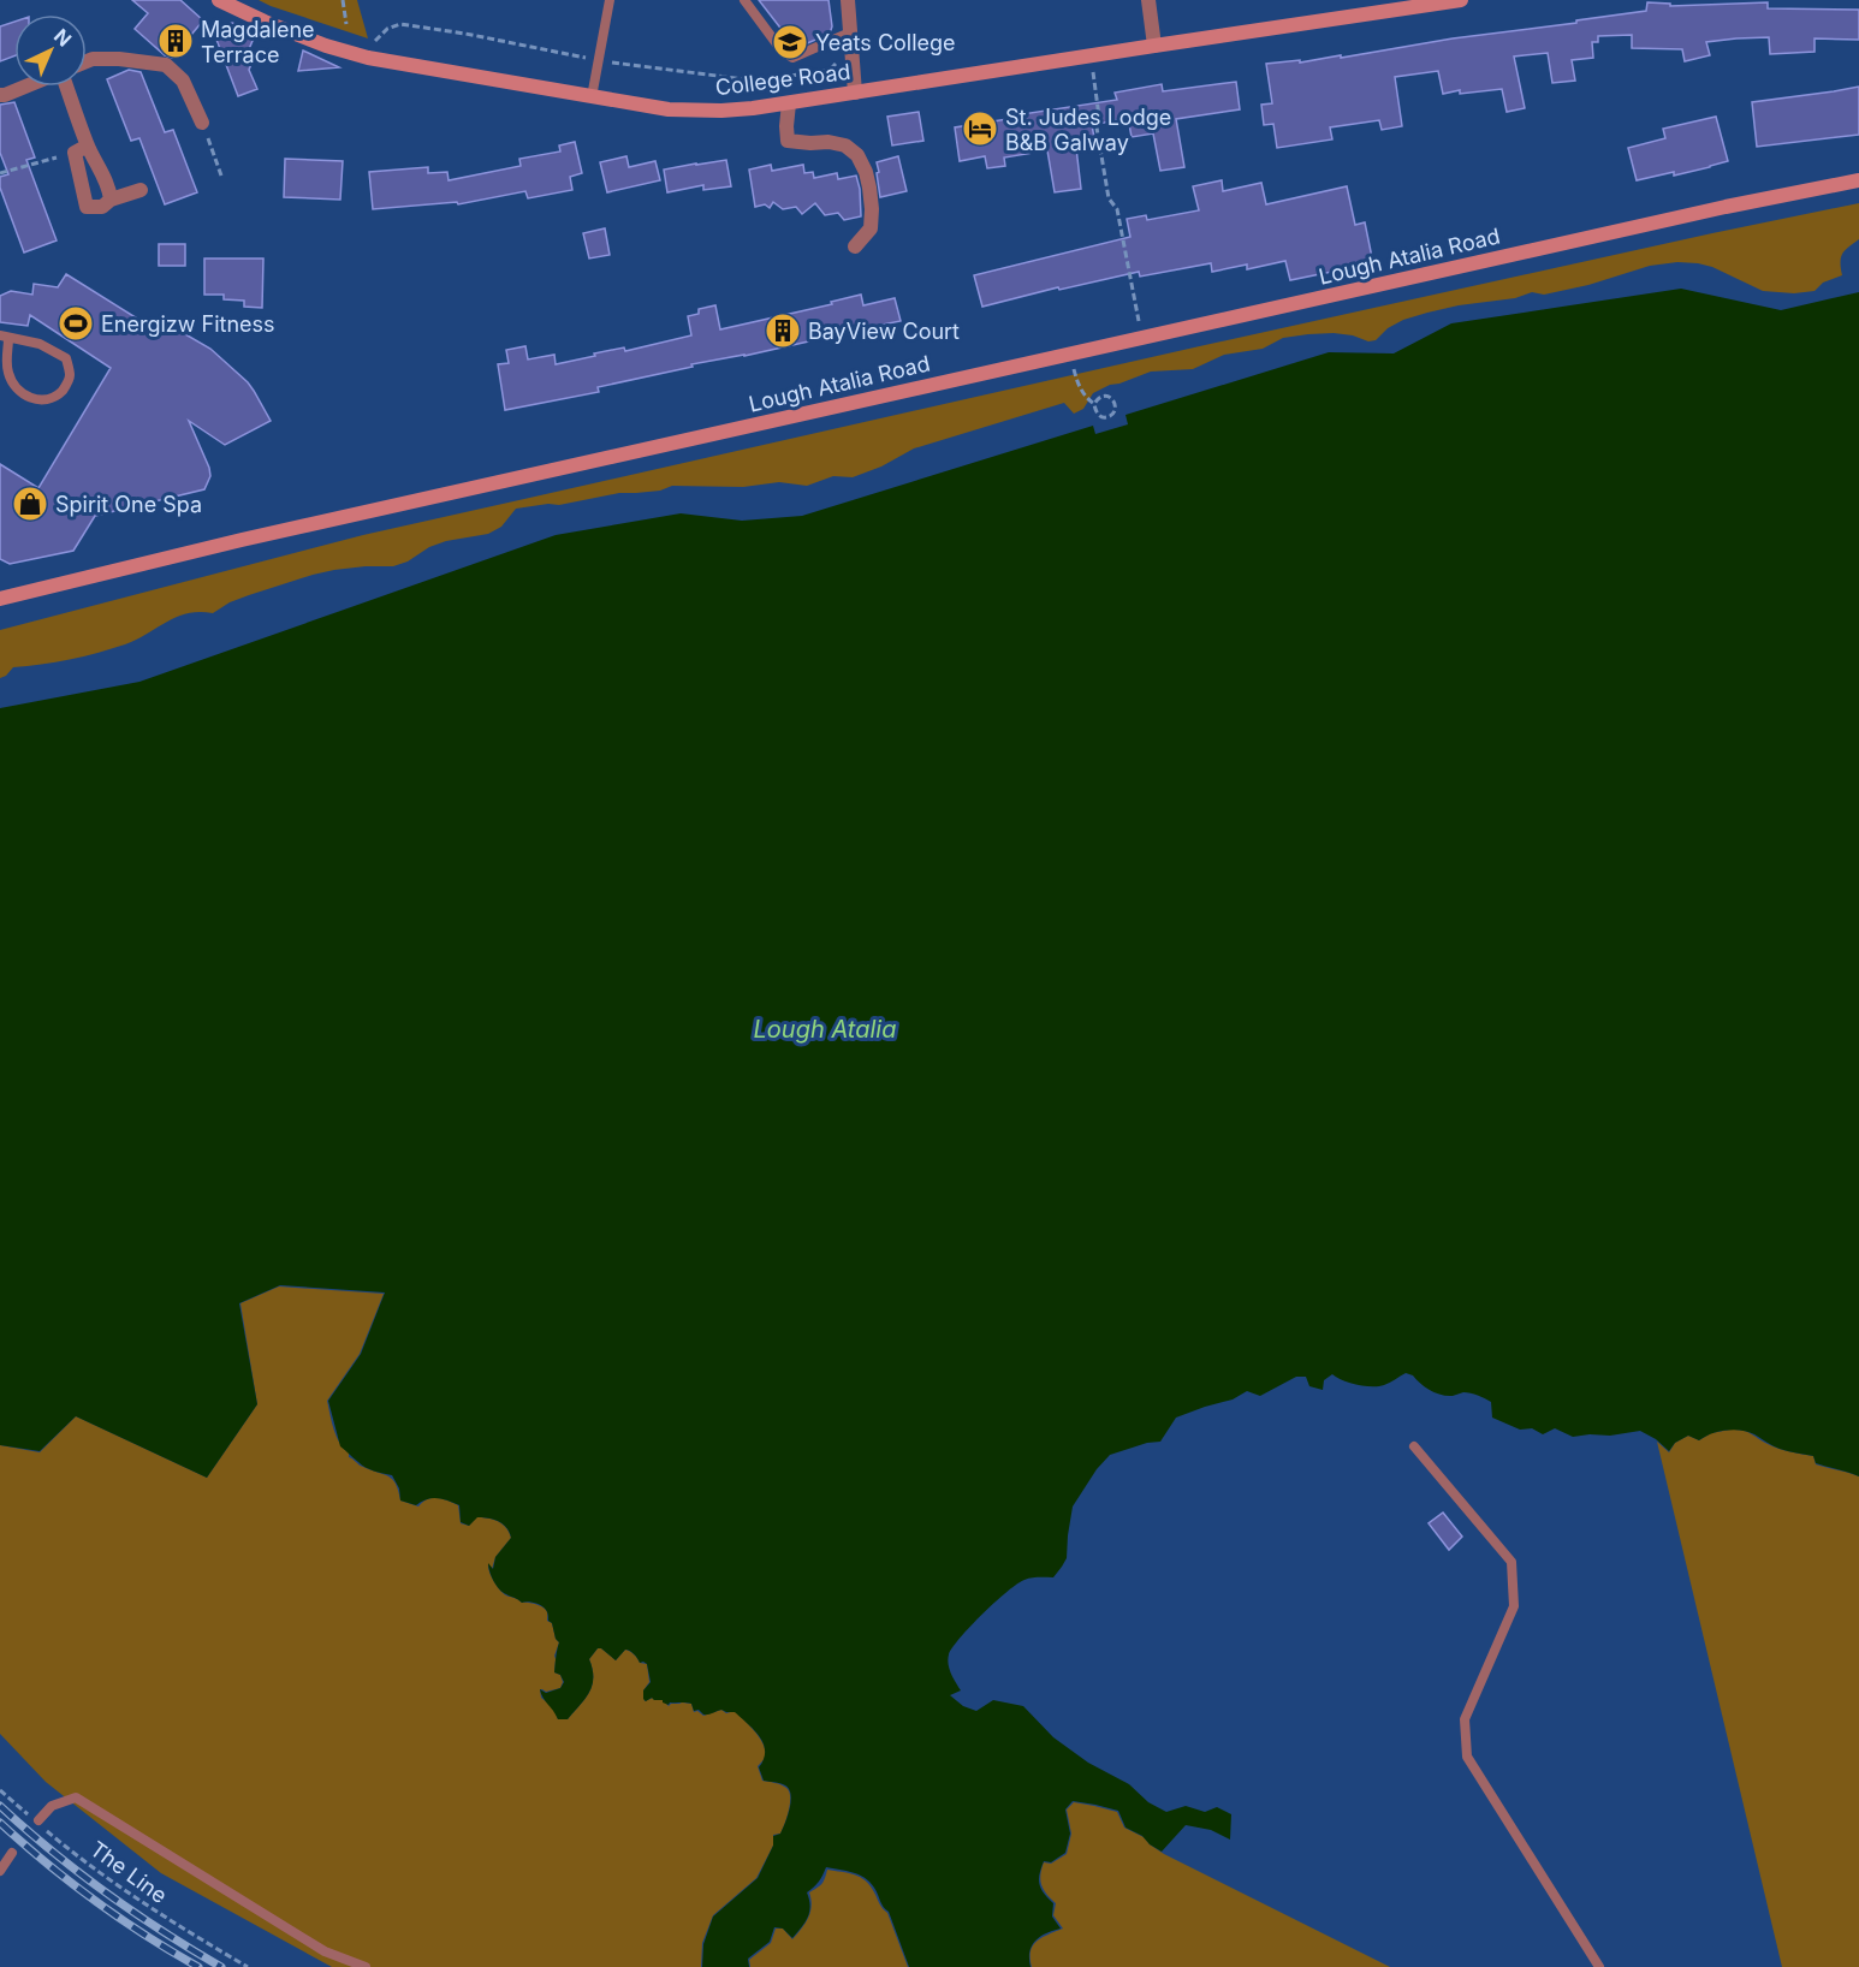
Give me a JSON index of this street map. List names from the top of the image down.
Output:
{
  "streets": {
    "street": ["College Road", "Lough Atalia Road"],
    "path": ["The Line"]
  },
  "water": ["Lough Atalia"],
  "places": {
    "building": ["Magdalene Terrace", "BayView Court"],
    "school or university": ["Yeats College"],
    "hotel": ["St. Judes Lodge B&B Galway"],
    "sports": ["Energizw Fitness"],
    "shop": ["Spirit One Spa"]
  },
  "north": "top right"
}
